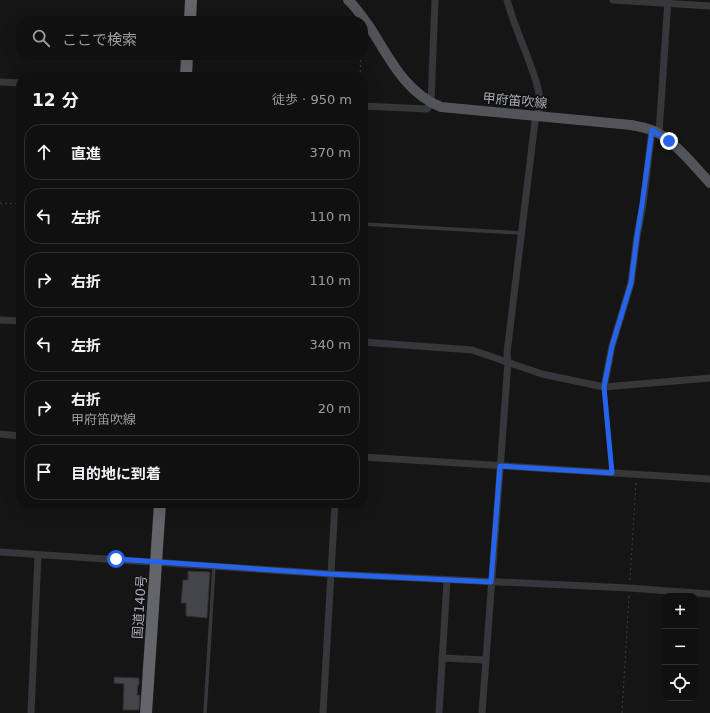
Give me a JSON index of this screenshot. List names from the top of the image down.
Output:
{
  "streets": {
    "highway": ["国道140号"],
    "main road": ["甲府笛吹線"]
  },
  "page": {
    "search": "ここで検索",
    "heading": ["12 分", "徒歩 · 950 m"],
    "list": [
      ["直進", "370 m"],
      ["左折", "110 m"],
      ["右折", "110 m"],
      ["左折", "340 m"],
      ["右折", "甲府笛吹線", "20 m"],
      "目的地に到着"
    ],
    "map_buttons": ["+", "−"]
  }
}
